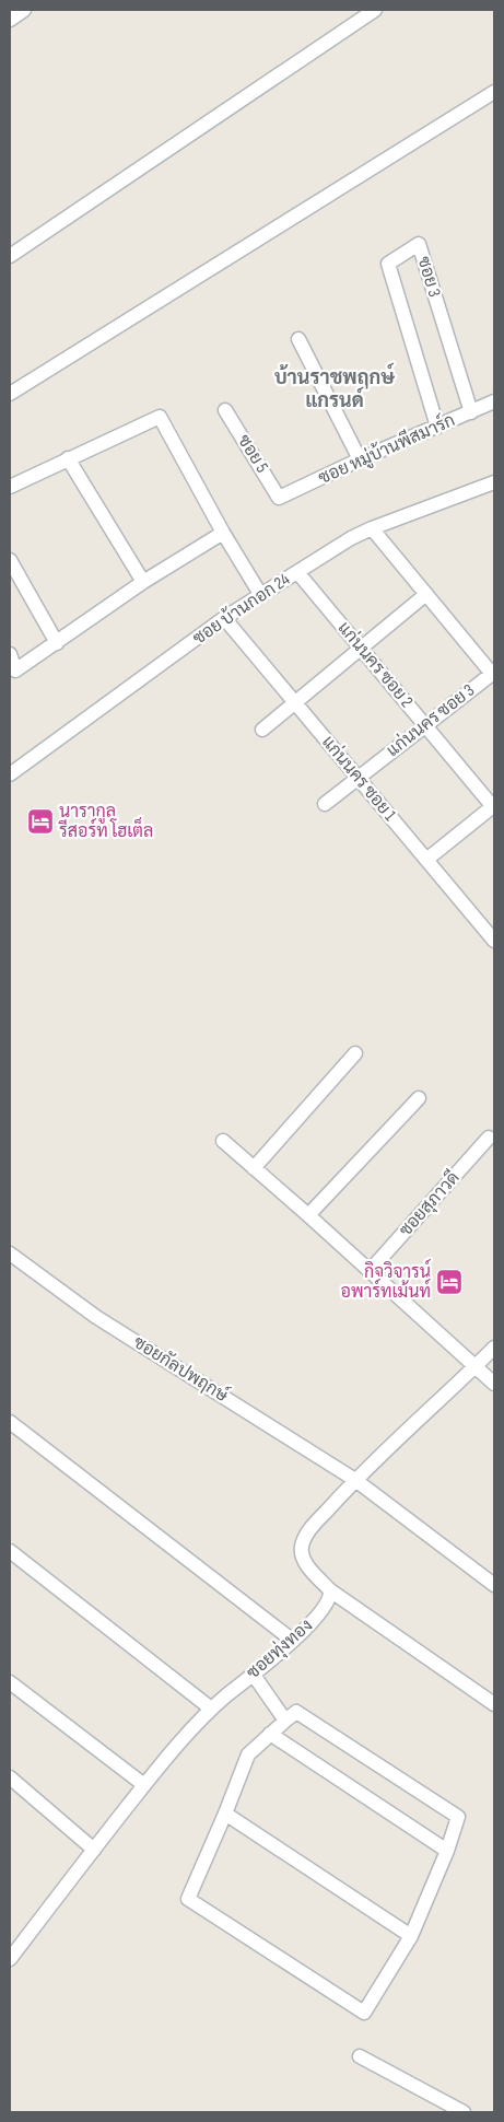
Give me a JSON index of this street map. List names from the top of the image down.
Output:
{
  "streets": {
    "street": [
      "ซอย 3",
      "ซอย หมู่บ้านพีสมาร์ก",
      "ซอย 5",
      "ซอย บ้านกอก 24",
      "แก่นนคร ซอย 2",
      "แก่นนคร ซอย 3",
      "แก่นนคร ซอย 1",
      "ซอยสุภาวดี",
      "ซอยกัลปพฤกษ์",
      "ซอยทุ่งทอง"
    ]
  },
  "crossings": [
    ["ซอย 3", "ซอย หมู่บ้านพีสมาร์ก"],
    ["ซอย หมู่บ้านพีสมาร์ก", "ซอย 5"],
    ["ซอย บ้านกอก 24", "แก่นนคร ซอย 2"],
    ["ซอย บ้านกอก 24", "แก่นนคร ซอย 3"],
    ["ซอย บ้านกอก 24", "แก่นนคร ซอย 1"],
    ["แก่นนคร ซอย 2", "แก่นนคร ซอย 3"],
    ["แก่นนคร ซอย 3", "แก่นนคร ซอย 1"]
  ],
  "districts": ["บ้านราชพฤกษ์ แกรนด์"],
  "places": {
    "hotel": ["นารากูล รีสอร์ท โฮเต็ล", "กิจวิจารน์ อพาร์ทเม้นท์"]
  }
}
